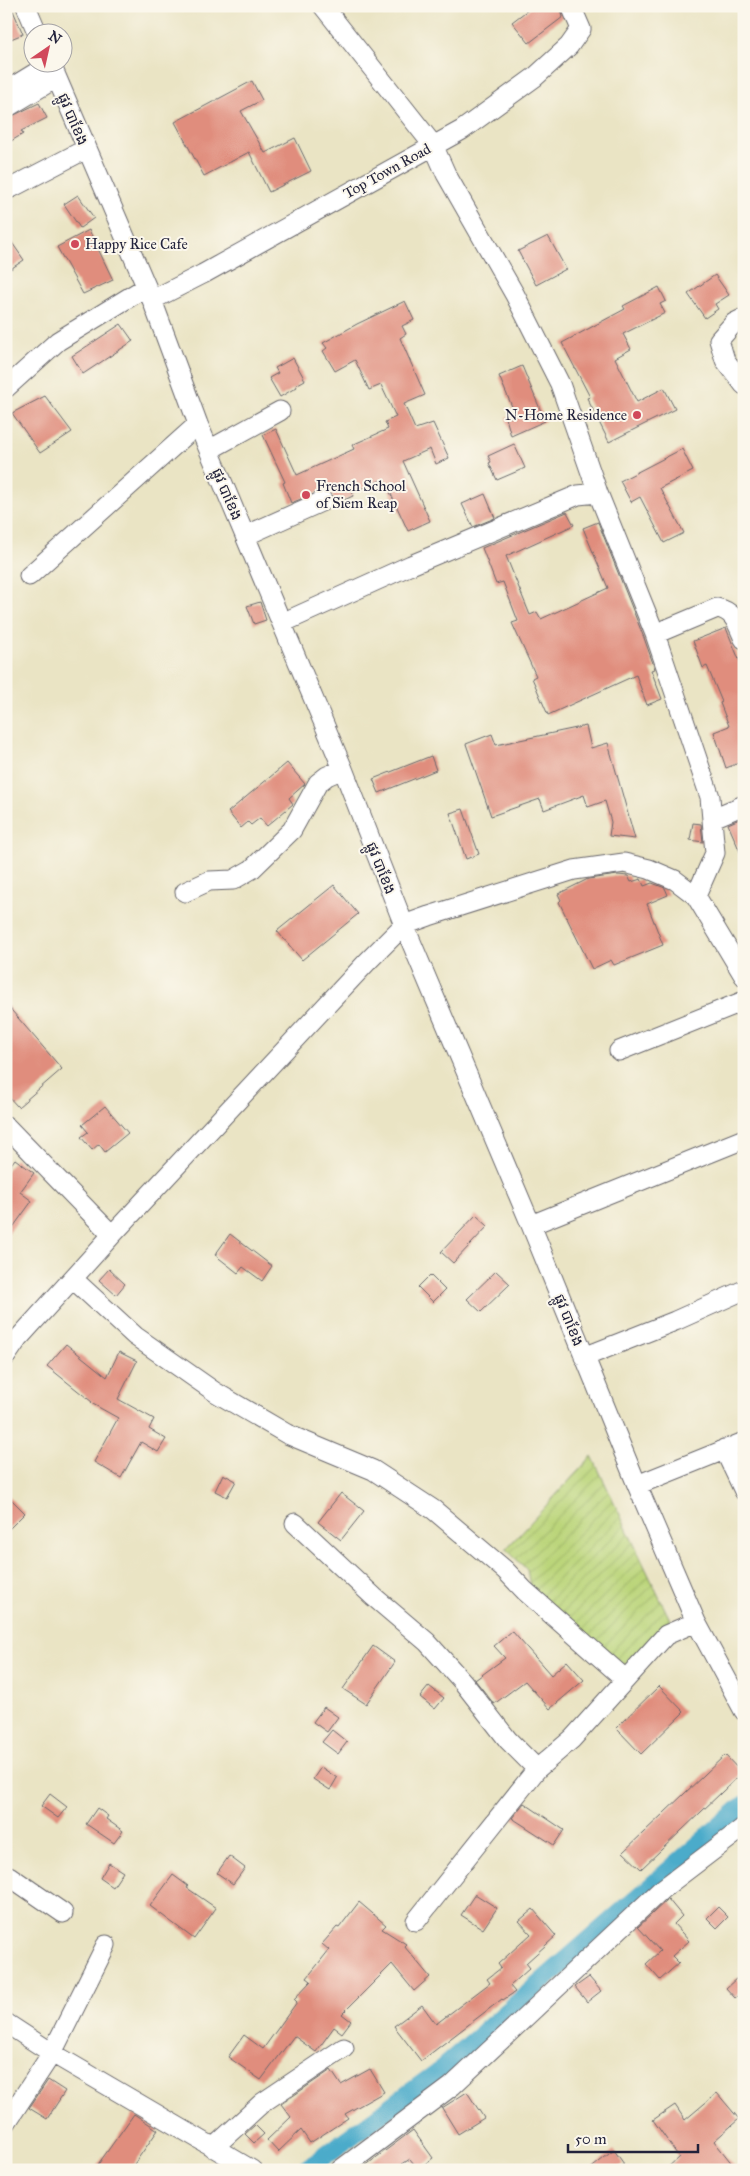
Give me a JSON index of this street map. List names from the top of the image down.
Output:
{
  "streets": {
    "street": ["ផ្លូវ បាខែង", "Top Town Road"]
  },
  "crossings": [
    ["ផ្លូវ បាខែង", "Top Town Road"]
  ],
  "places": ["Happy Rice Cafe", "N-Home Residence", "French School of Siem Reap"],
  "scale_bar": "50 m",
  "north": "top right"
}
